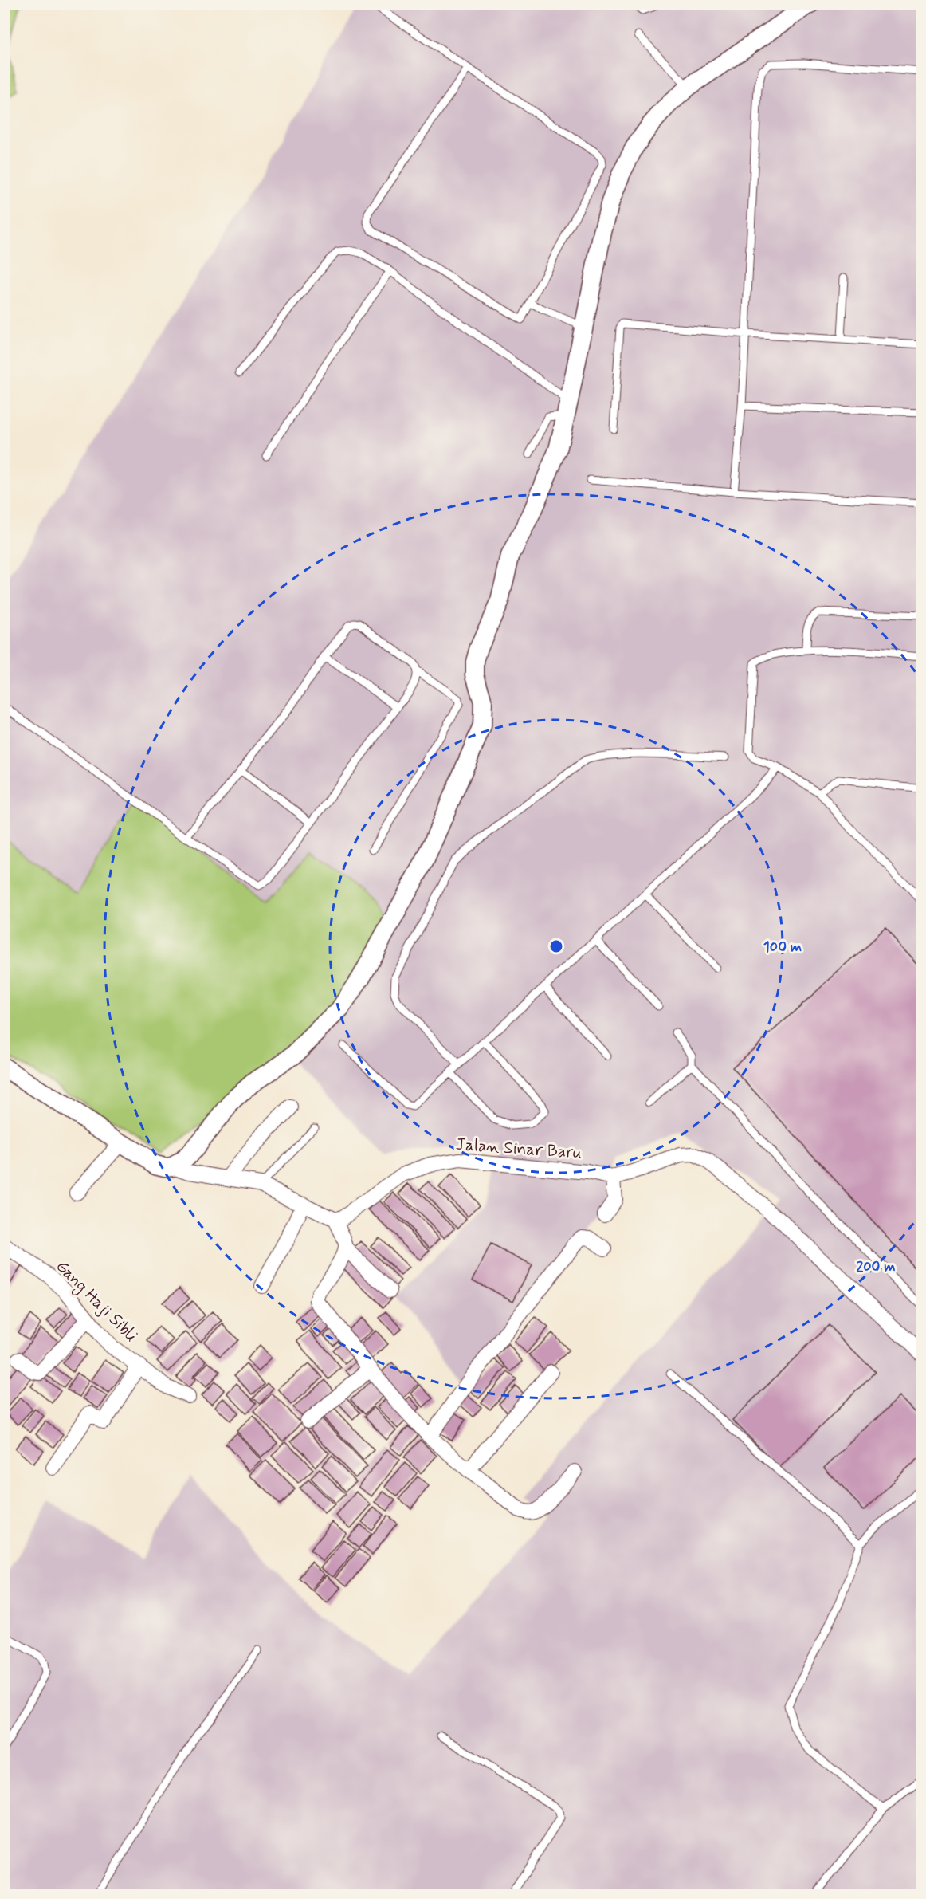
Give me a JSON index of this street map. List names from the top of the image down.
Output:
{
  "streets": {
    "street": ["Jalan Sinar Baru", "Gang Haji Sibli"]
  },
  "rings": ["100 m", "200 m"]
}
